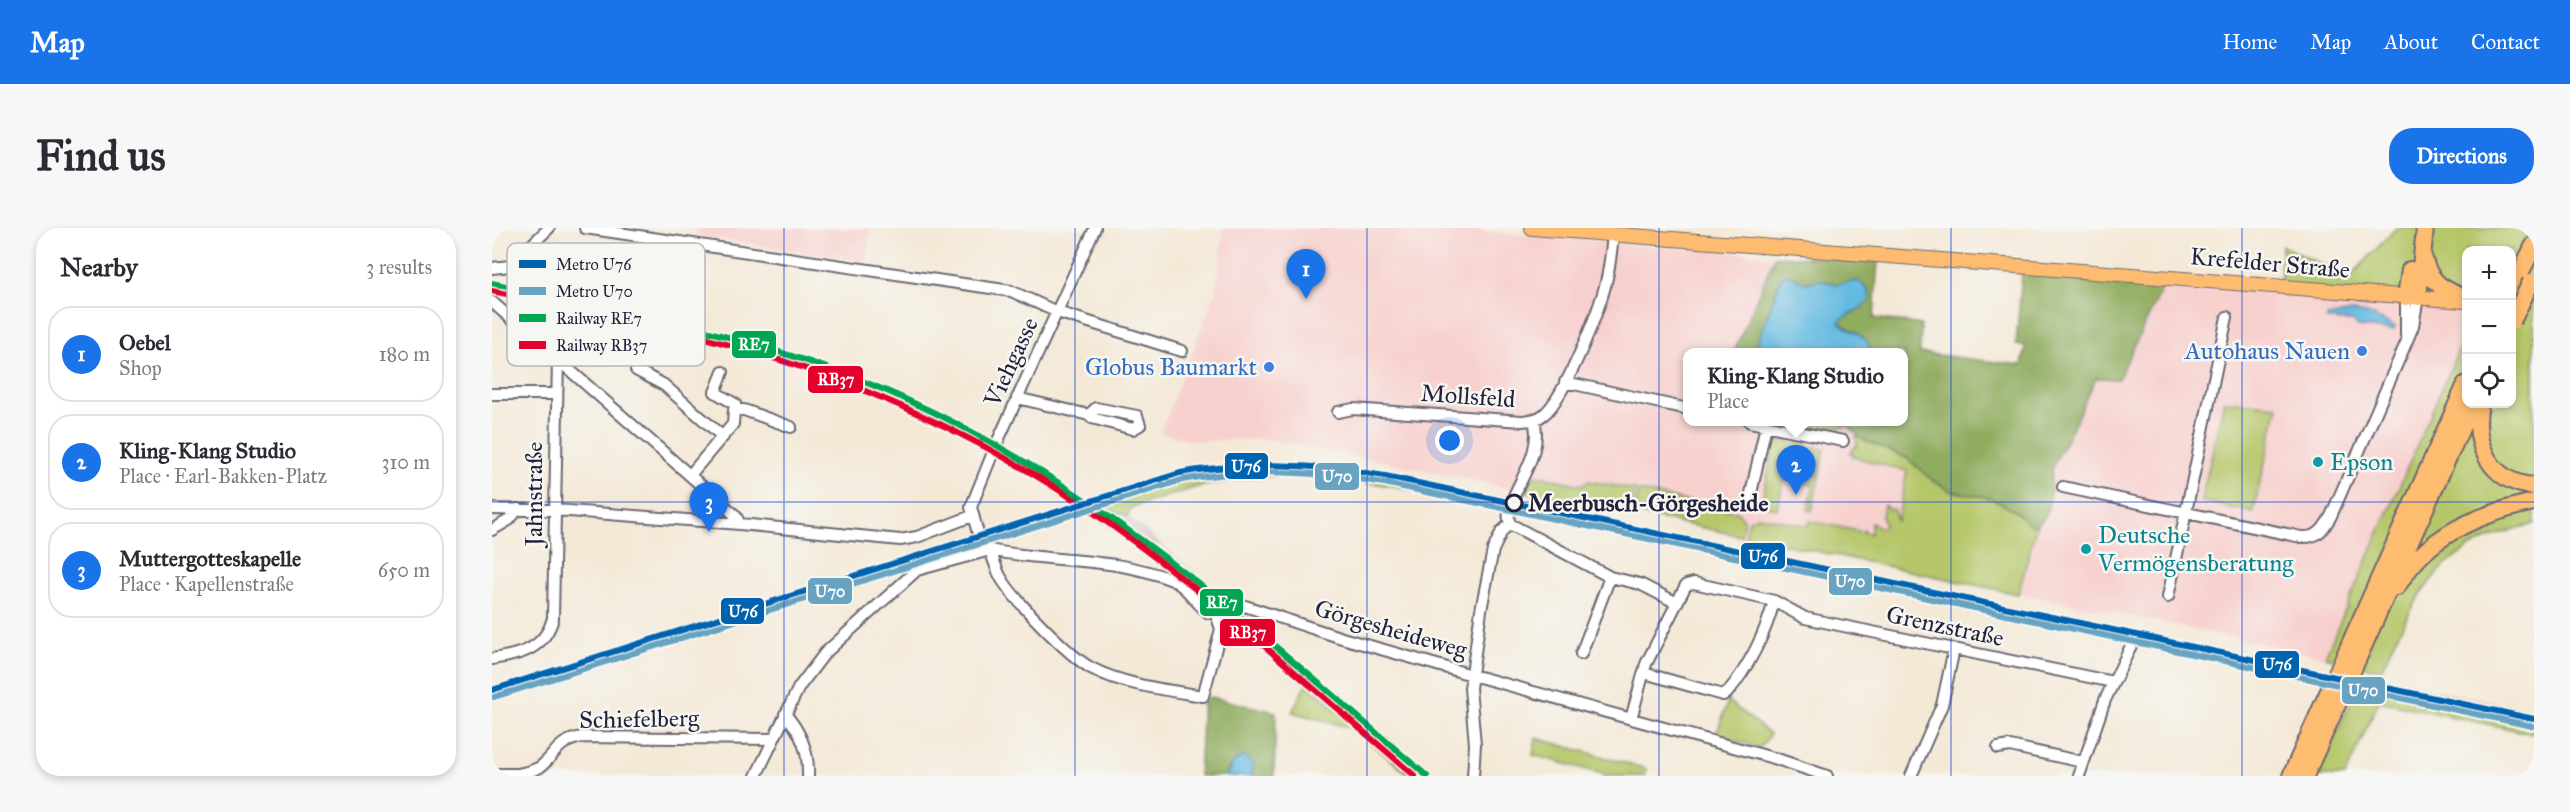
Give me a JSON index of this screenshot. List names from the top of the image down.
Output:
{
  "streets": {
    "main road": ["Krefelder Straße"],
    "street": [
      "Viehgasse",
      "Mollsfeld",
      "Jahnstraße",
      "Grenzstraße",
      "Görgesheideweg",
      "Schiefelberg"
    ]
  },
  "crossings": [
    ["Krefelder Straße", "Mollsfeld"]
  ],
  "places": [
    "Autohaus Nauen",
    "Globus Baumarkt",
    "Epson",
    "Meerbusch-Görgesheide",
    "Deutsche Vermögensberatung"
  ],
  "lines": [
    "rail line RE7",
    "rail line RB37",
    "metro line U76",
    "metro line U70"
  ],
  "legend": [
    "Metro U76",
    "Metro U70",
    "Railway RE7",
    "Railway RB37"
  ],
  "page": {
    "header": "Map",
    "nav": [
      "Home",
      "Map",
      "About",
      "Contact"
    ],
    "buttons": "Directions",
    "title": "Find us",
    "heading": ["Nearby", "3 results"],
    "map_buttons": ["+", "−"],
    "pins": ["1", "2", "3"],
    "list": [
      {
        "mark": "1",
        "name": "Oebel",
        "note": "Shop",
        "value": "180 m"
      },
      {
        "mark": "2",
        "name": "Kling-Klang Studio",
        "note": "Place · Earl-Bakken-Platz",
        "value": "310 m"
      },
      {
        "mark": "3",
        "name": "Muttergotteskapelle",
        "note": "Place · Kapellenstraße",
        "value": "650 m"
      }
    ],
    "popup": ["Kling-Klang Studio", "Place"]
  }
}
